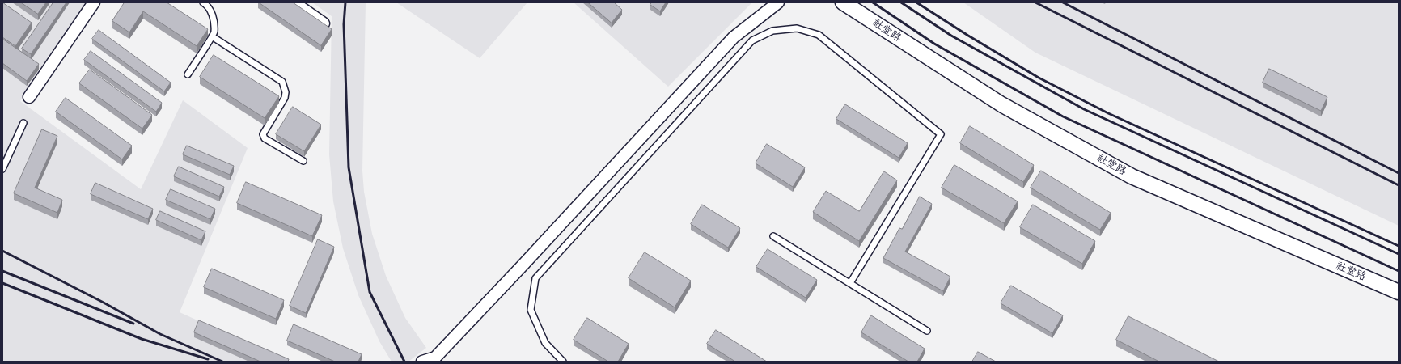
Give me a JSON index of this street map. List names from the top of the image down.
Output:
{
  "streets": {
    "street": ["社堂路"]
  }
}
